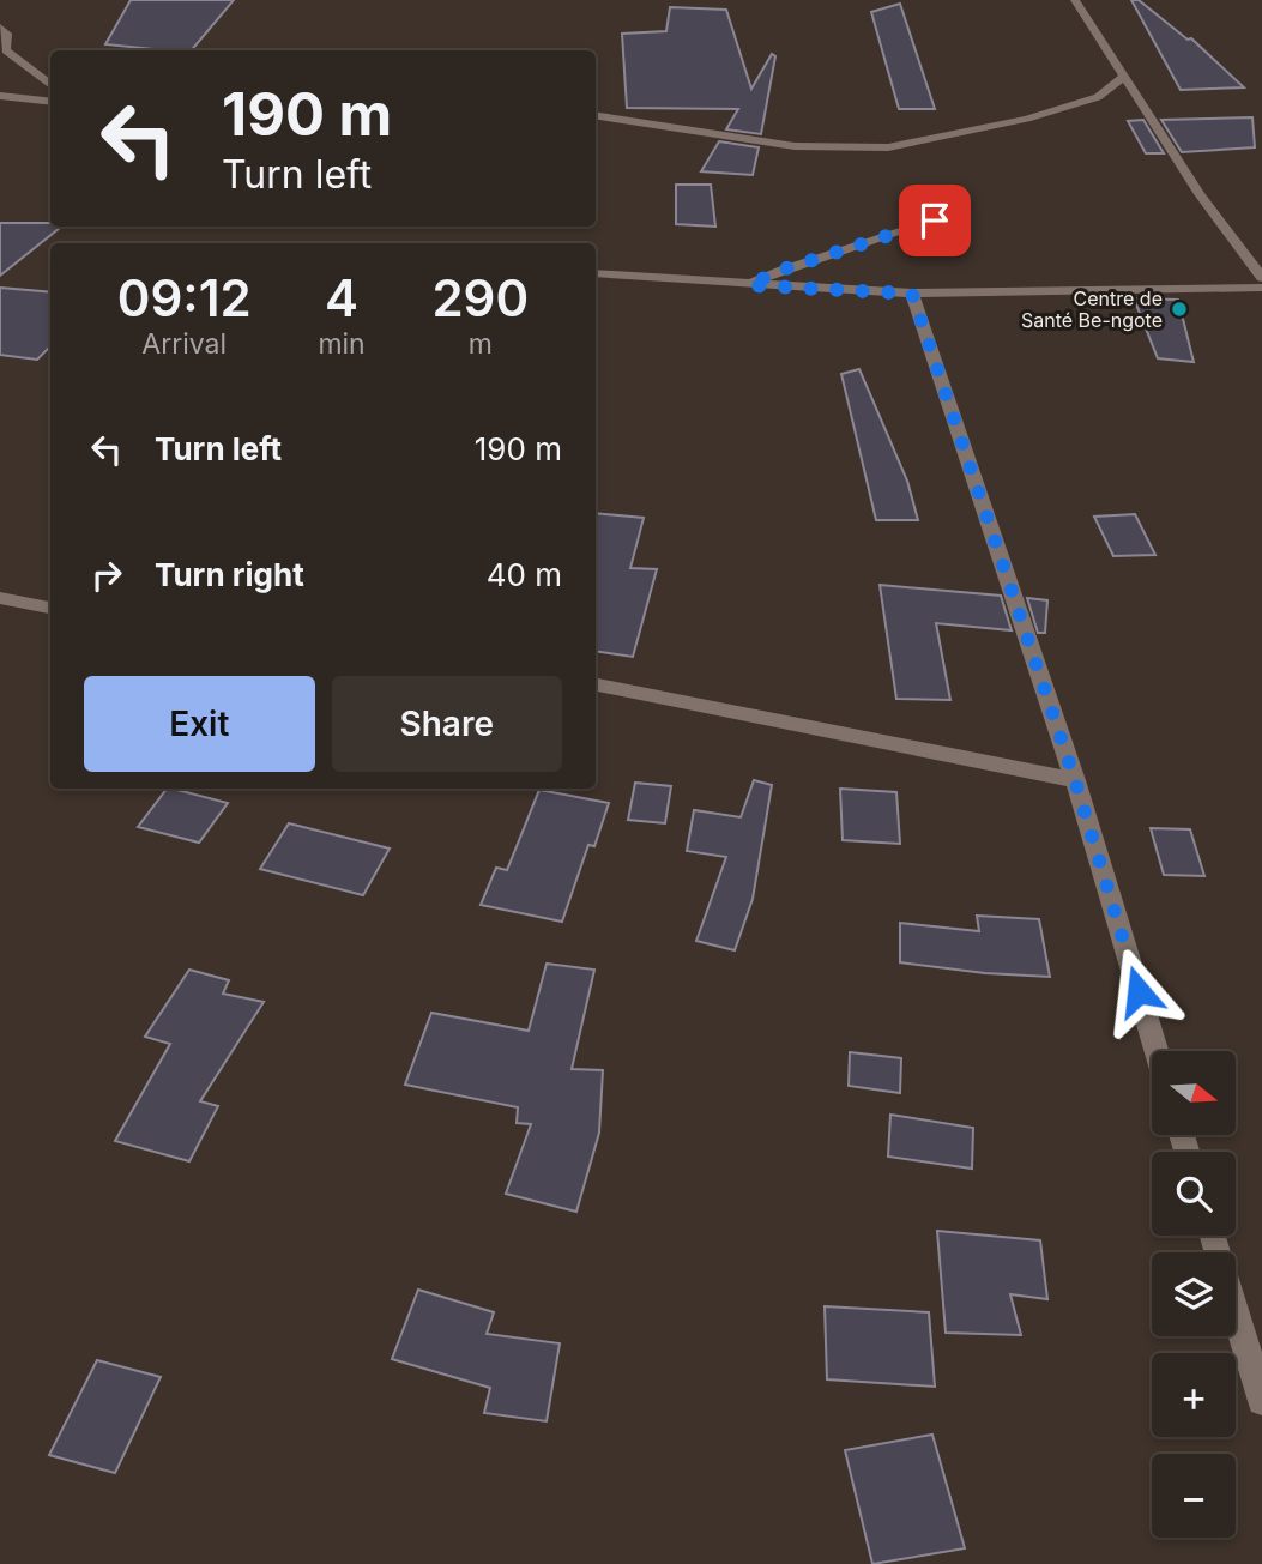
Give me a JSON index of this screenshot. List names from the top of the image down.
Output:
{
  "places": ["Centre de Santé Be-ngote"],
  "north": "right",
  "page": {
    "turn": ["190 m", "Turn left"],
    "eta": [
      "09:12",
      "Arrival",
      "4",
      "min",
      "290",
      "m"
    ],
    "list": [
      {
        "name": "Turn left",
        "value": "190 m"
      },
      {
        "name": "Turn right",
        "value": "40 m"
      }
    ],
    "buttons": ["Exit", "Share"],
    "map_buttons": ["+", "−"]
  }
}
